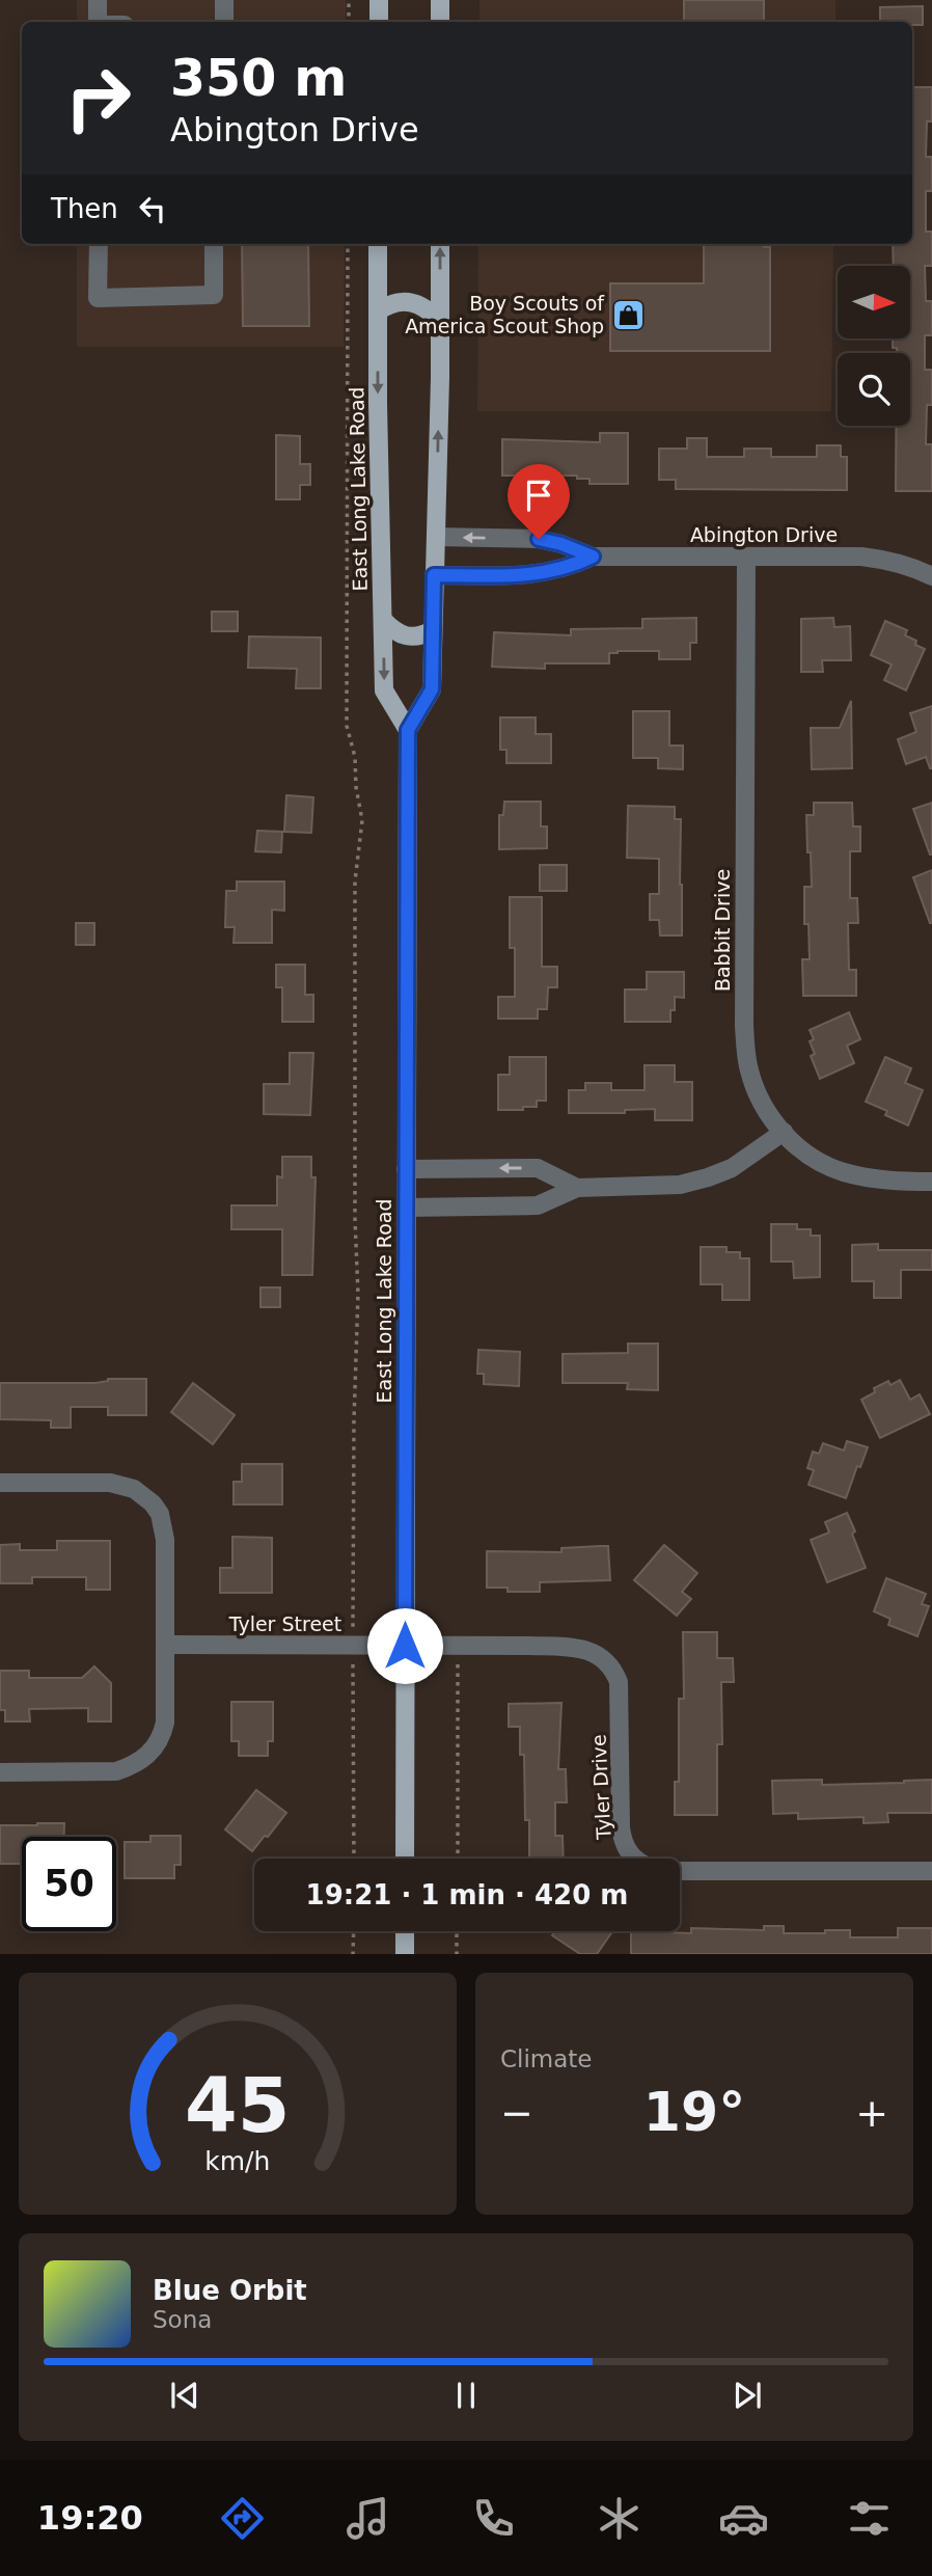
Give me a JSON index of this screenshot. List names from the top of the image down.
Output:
{
  "streets": {
    "main road": ["East Long Lake Road"],
    "street": [
      "Abington Drive",
      "Babbit Drive",
      "Tyler Street",
      "Tyler Drive"
    ]
  },
  "crossings": [
    ["East Long Lake Road", "Tyler Street"],
    ["East Long Lake Road", "Tyler Drive"],
    ["Abington Drive", "Babbit Drive"],
    ["Tyler Street", "Tyler Drive"]
  ],
  "places": {
    "shop": ["Boy Scouts of America Scout Shop"]
  },
  "north": "right",
  "page": {
    "turn": ["350 m", "Abington Drive"],
    "then": "Then",
    "limit": "50",
    "trip": "19:21 · 1 min · 420 m",
    "tile": "Climate",
    "heat": ["−", "19°", "+"],
    "song": ["Blue Orbit", "Sona"],
    "tabs": "19:20",
    "gauge": ["45", "km/h"]
  }
}
